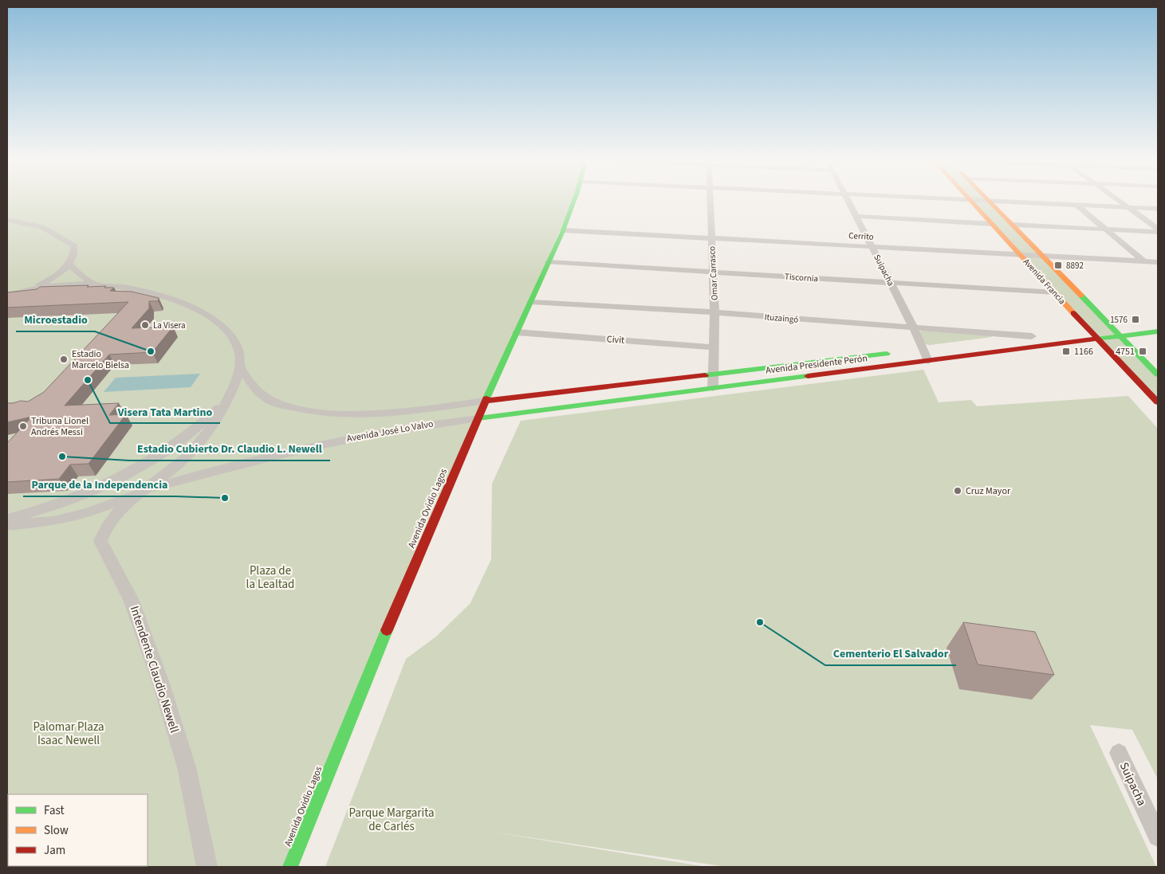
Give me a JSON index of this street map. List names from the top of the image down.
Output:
{
  "streets": {
    "main road": ["Avenida Francia", "Avenida Presidente Perón", "Avenida Ovidio Lagos"],
    "street": [
      "Cerrito",
      "Suipacha",
      "Omar Carrasco",
      "Tiscornia",
      "Ituzaingó",
      "Civit",
      "Avenida José Lo Valvo",
      "Intendente Claudio Newell"
    ]
  },
  "crossings": [
    ["Cerrito", "Suipacha"],
    ["Cerrito", "Omar Carrasco"],
    ["Cerrito", "Avenida Francia"],
    ["Cerrito", "Avenida Ovidio Lagos"],
    ["Suipacha", "Tiscornia"],
    ["Suipacha", "Ituzaingó"],
    ["Suipacha", "Avenida Presidente Perón"],
    ["Omar Carrasco", "Tiscornia"],
    ["Omar Carrasco", "Ituzaingó"],
    ["Omar Carrasco", "Civit"],
    ["Omar Carrasco", "Avenida Presidente Perón"],
    ["Tiscornia", "Avenida Francia"],
    ["Tiscornia", "Avenida Ovidio Lagos"],
    ["Avenida Francia", "Avenida Presidente Perón"],
    ["Ituzaingó", "Avenida Ovidio Lagos"],
    ["Civit", "Avenida Ovidio Lagos"],
    ["Avenida Presidente Perón", "Avenida José Lo Valvo"],
    ["Avenida Presidente Perón", "Avenida Ovidio Lagos"],
    ["Avenida José Lo Valvo", "Avenida Ovidio Lagos"],
    ["Avenida José Lo Valvo", "Intendente Claudio Newell"]
  ],
  "parks": ["Plaza de la Lealtad", "Palomar Plaza Isaac Newell", "Parque Margarita de Carlés"],
  "places": {
    "transit": [
      "8892",
      "1576",
      "1166",
      "4751"
    ],
    "other": [
      "La Visera",
      "Microestadio",
      "Estadio Marcelo Bielsa",
      "Visera Tata Martino",
      "Tribuna Lionel Andrés Messi",
      "Estadio Cubierto Dr. Claudio L. Newell",
      "Cruz Mayor",
      "Parque de la Independencia",
      "Cementerio El Salvador"
    ]
  },
  "legend": ["Fast", "Slow", "Jam"]
}
